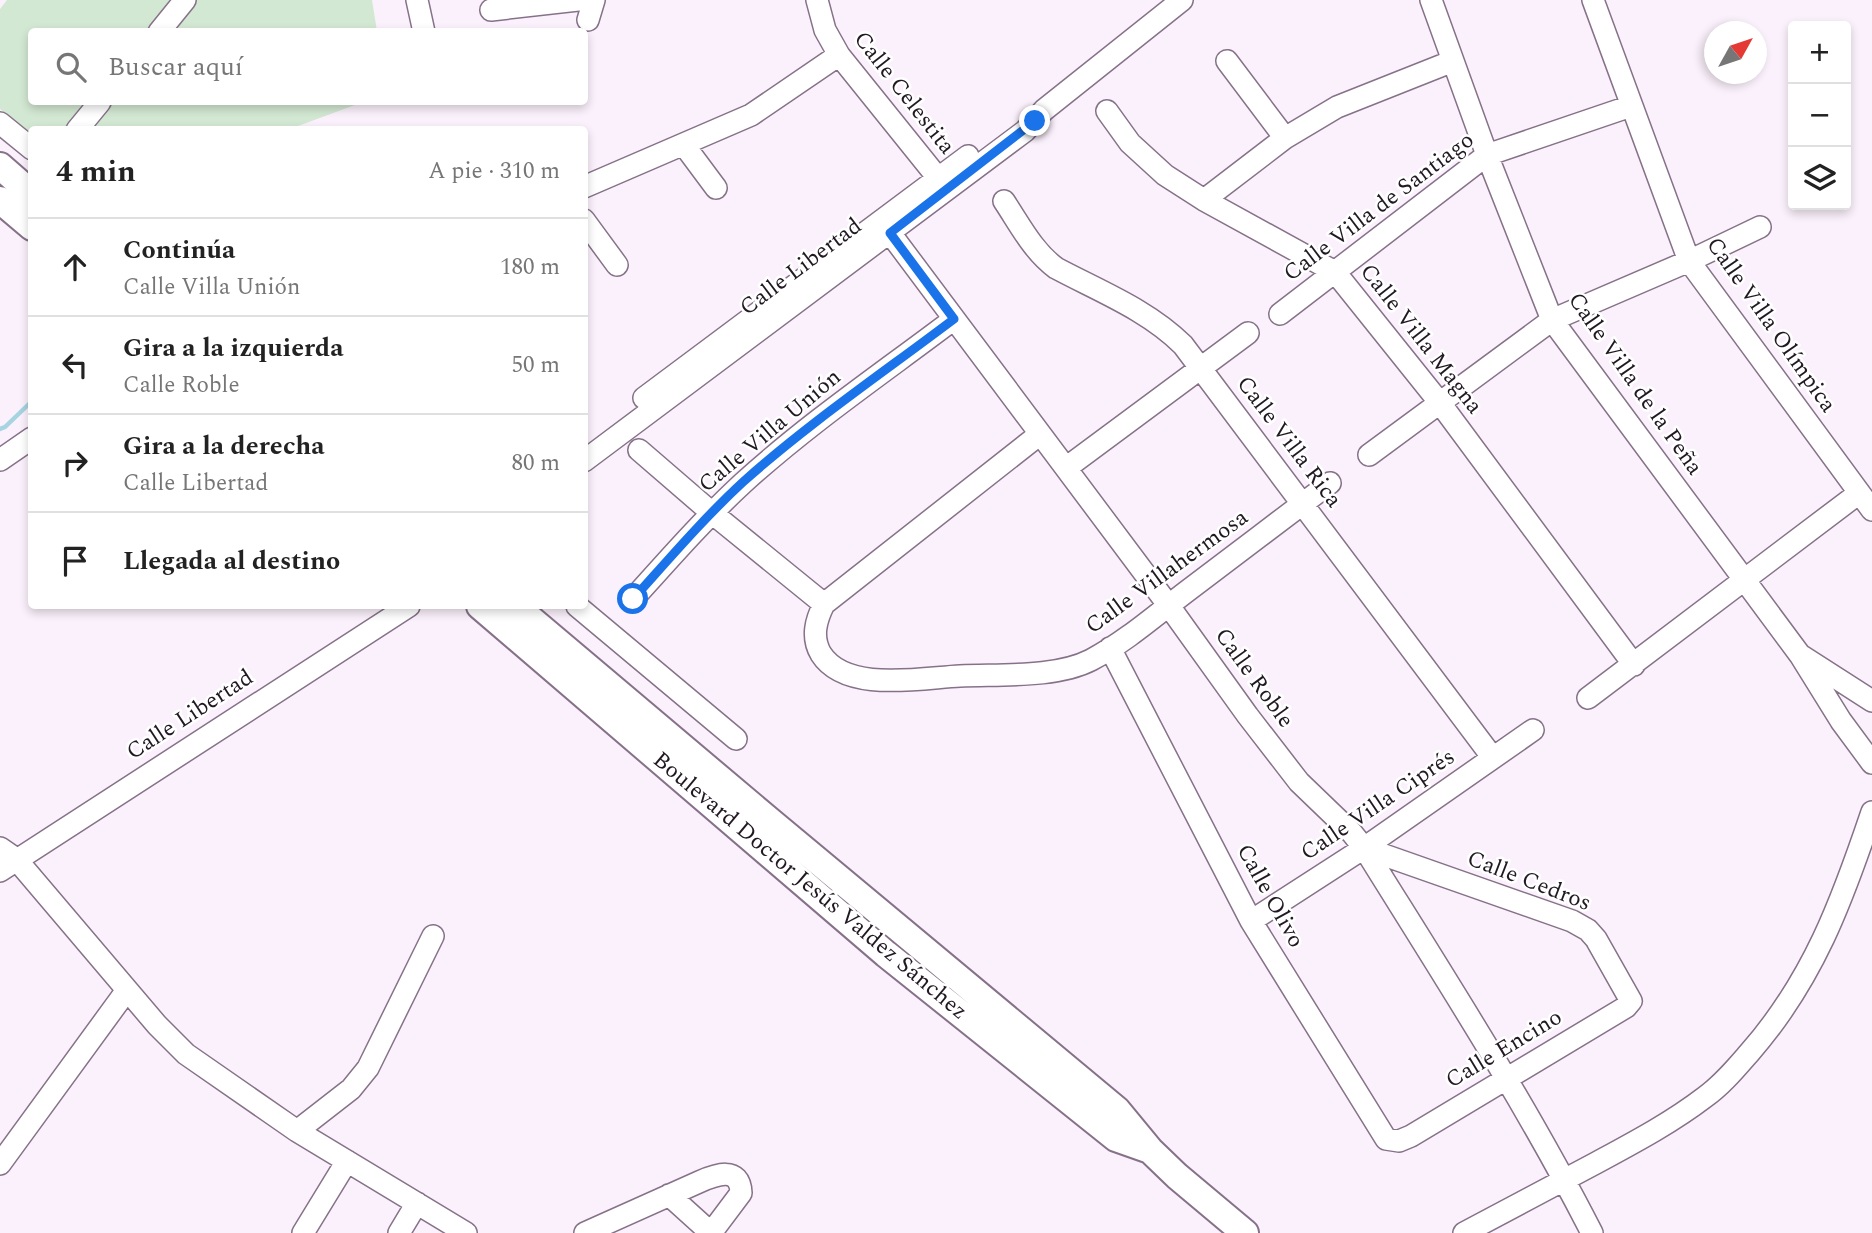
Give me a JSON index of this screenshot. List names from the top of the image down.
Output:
{
  "streets": {
    "main road": ["Boulevard Doctor Jesús Valdez Sánchez"],
    "street": [
      "Calle Celestita",
      "Calle Villa de Santiago",
      "Calle Libertad",
      "Calle Villa Olímpica",
      "Calle Villa Magna",
      "Calle Villa de la Peña",
      "Calle Villa Unión",
      "Calle Villa Rica",
      "Calle Villahermosa",
      "Calle Roble",
      "Calle Villa Ciprés",
      "Calle Cedros",
      "Calle Olivo",
      "Calle Encino"
    ]
  },
  "crossings": [
    ["Calle Celestita", "Calle Libertad"],
    ["Calle Villa de Santiago", "Calle Villa Olímpica"],
    ["Calle Villa de Santiago", "Calle Villa Magna"],
    ["Calle Villa de Santiago", "Calle Villa de la Peña"],
    ["Calle Libertad", "Calle Roble"],
    ["Calle Villa Unión", "Calle Roble"],
    ["Calle Villa Rica", "Calle Villahermosa"],
    ["Calle Villa Rica", "Calle Villa Ciprés"],
    ["Calle Villahermosa", "Calle Roble"],
    ["Calle Villahermosa", "Calle Olivo"],
    ["Calle Roble", "Calle Villa Ciprés"],
    ["Calle Roble", "Calle Cedros"],
    ["Calle Roble", "Calle Encino"],
    ["Calle Villa Ciprés", "Calle Cedros"],
    ["Calle Villa Ciprés", "Calle Olivo"],
    ["Calle Cedros", "Calle Encino"],
    ["Calle Olivo", "Calle Encino"]
  ],
  "north": "top right",
  "page": {
    "map_buttons": ["+", "−"],
    "search": "Buscar aquí",
    "heading": ["4 min", "A pie · 310 m"],
    "list": [
      ["Continúa", "Calle Villa Unión", "180 m"],
      ["Gira a la izquierda", "Calle Roble", "50 m"],
      ["Gira a la derecha", "Calle Libertad", "80 m"],
      "Llegada al destino"
    ]
  }
}
